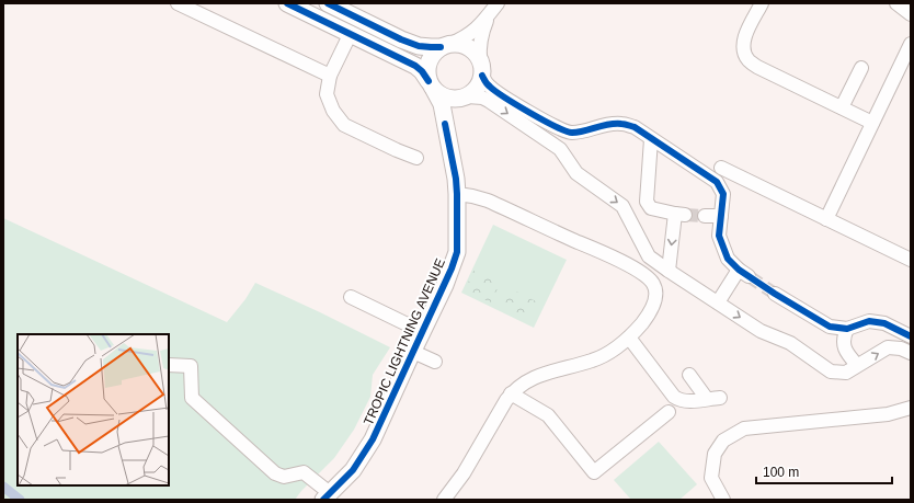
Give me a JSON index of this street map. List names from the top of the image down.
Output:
{
  "streets": {
    "main road": ["TROPIC LIGHTNING AVENUE"]
  },
  "scale_bar": "100 m"
}
